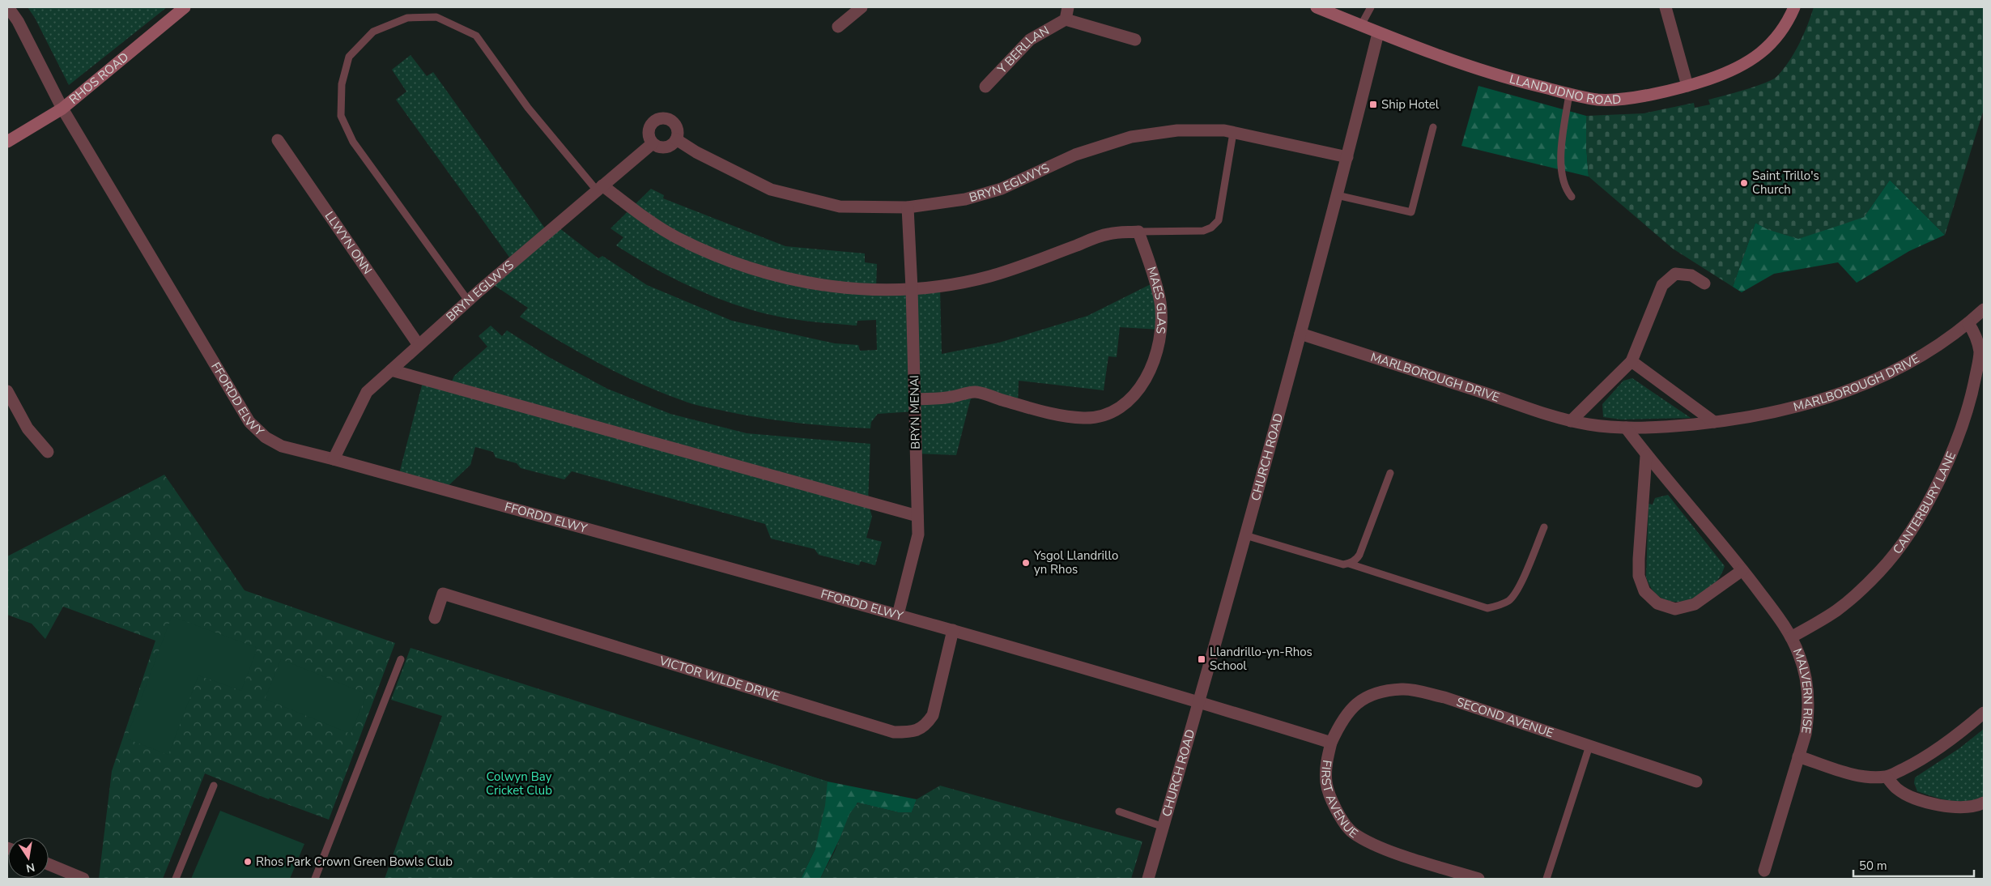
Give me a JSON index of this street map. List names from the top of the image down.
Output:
{
  "streets": {
    "main road": ["RHOS ROAD", "LLANDUDNO ROAD"],
    "street": [
      "Y BERLLAN",
      "BRYN EGLWYS",
      "LLWYN ONN",
      "MAES GLAS",
      "MARLBOROUGH DRIVE",
      "FFORDD ELWY",
      "BRYN MENAI",
      "CHURCH ROAD",
      "CANTERBURY LANE",
      "VICTOR WILDE DRIVE",
      "MALVERN RISE",
      "SECOND AVENUE",
      "FIRST AVENUE"
    ]
  },
  "crossings": [
    ["RHOS ROAD", "FFORDD ELWY"],
    ["LLANDUDNO ROAD", "CHURCH ROAD"],
    ["BRYN EGLWYS", "LLWYN ONN"],
    ["BRYN EGLWYS", "FFORDD ELWY"],
    ["BRYN EGLWYS", "BRYN MENAI"],
    ["BRYN EGLWYS", "CHURCH ROAD"],
    ["MAES GLAS", "BRYN MENAI"],
    ["MARLBOROUGH DRIVE", "CHURCH ROAD"],
    ["MARLBOROUGH DRIVE", "CANTERBURY LANE"],
    ["MARLBOROUGH DRIVE", "MALVERN RISE"],
    ["FFORDD ELWY", "BRYN MENAI"],
    ["FFORDD ELWY", "CHURCH ROAD"],
    ["FFORDD ELWY", "VICTOR WILDE DRIVE"],
    ["FFORDD ELWY", "FIRST AVENUE"],
    ["CHURCH ROAD", "FIRST AVENUE"],
    ["CANTERBURY LANE", "MALVERN RISE"],
    ["SECOND AVENUE", "FIRST AVENUE"]
  ],
  "parks": ["Colwyn Bay Cricket Club"],
  "places": {
    "transit": ["Ship Hotel", "Llandrillo-yn-Rhos School"],
    "other": ["Saint Trillo's Church", "Ysgol Llandrillo yn Rhos", "Rhos Park Crown Green Bowls Club"]
  },
  "scale_bar": "50 m",
  "north": "bottom"
}
